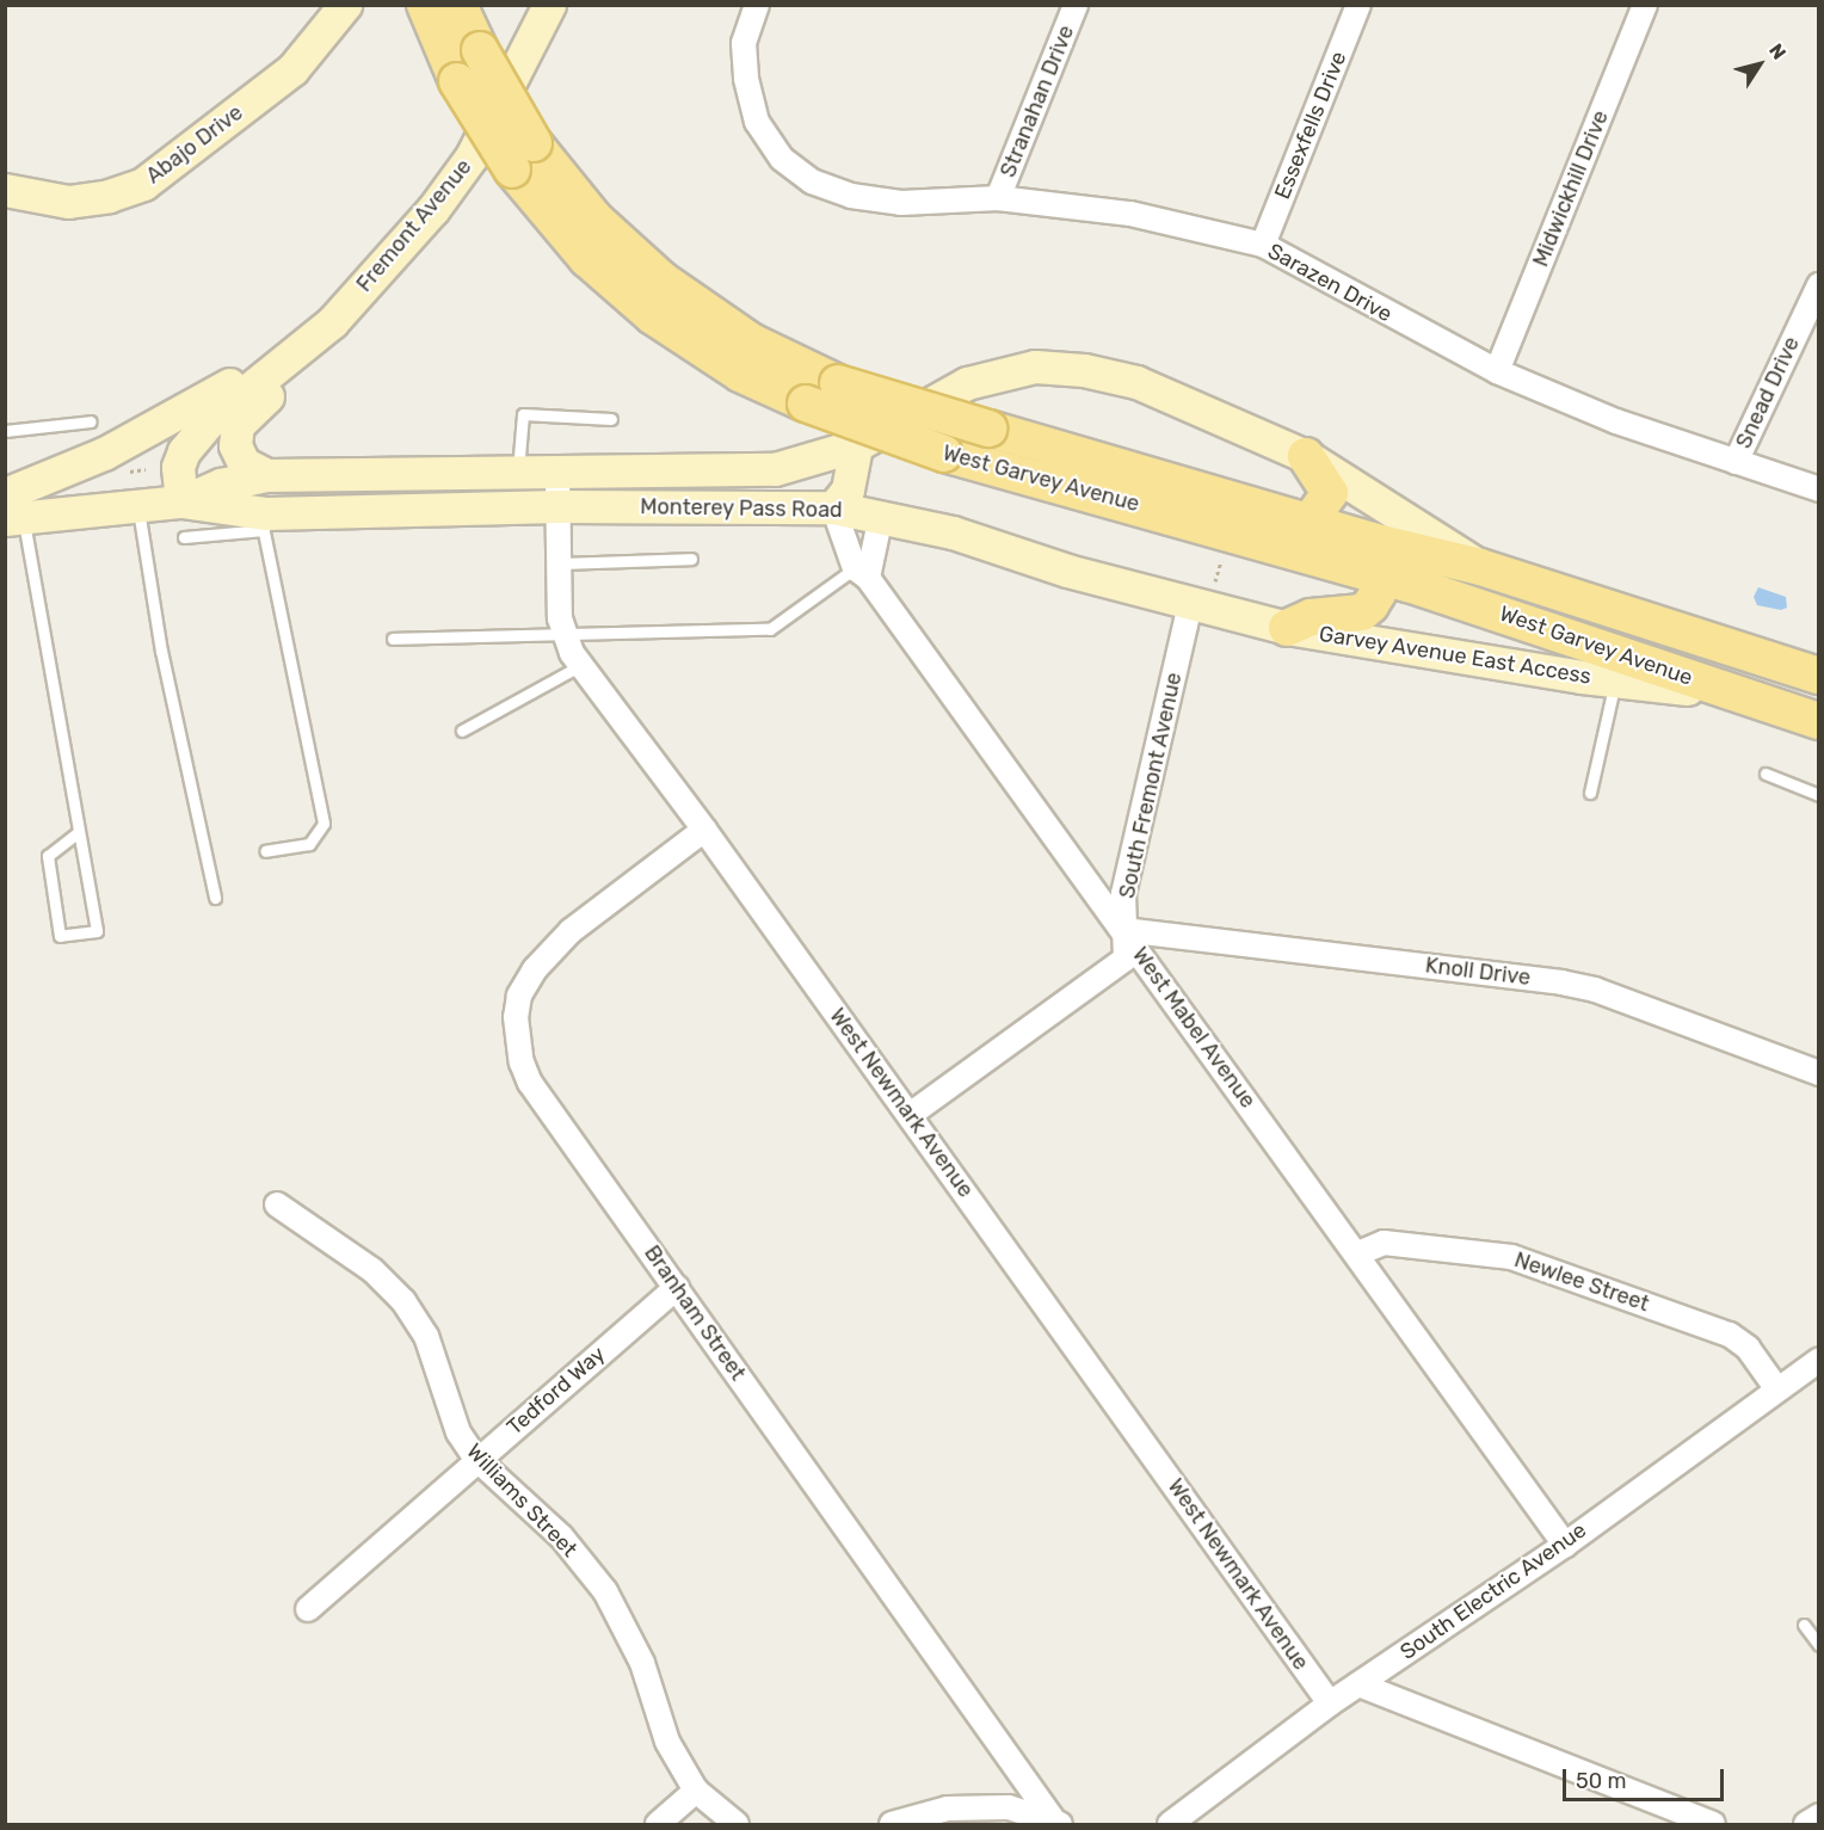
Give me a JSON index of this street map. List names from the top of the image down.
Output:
{
  "streets": {
    "main road": [
      "Abajo Drive",
      "Fremont Avenue",
      "West Garvey Avenue",
      "Monterey Pass Road",
      "Garvey Avenue East Access"
    ],
    "street": [
      "Stranahan Drive",
      "Essexfells Drive",
      "Midwickhill Drive",
      "Sarazen Drive",
      "Snead Drive",
      "South Fremont Avenue",
      "Knoll Drive",
      "West Mabel Avenue",
      "West Newmark Avenue",
      "Newlee Street",
      "Branham Street",
      "Tedford Way",
      "Williams Street",
      "South Electric Avenue"
    ]
  },
  "crossings": [
    ["Stranahan Drive", "Sarazen Drive"],
    ["Essexfells Drive", "Sarazen Drive"],
    ["Midwickhill Drive", "Sarazen Drive"],
    ["Sarazen Drive", "Snead Drive"],
    ["West Garvey Avenue", "Monterey Pass Road"],
    ["West Garvey Avenue", "Garvey Avenue East Access"],
    ["Monterey Pass Road", "Garvey Avenue East Access"],
    ["Monterey Pass Road", "South Fremont Avenue"],
    ["Monterey Pass Road", "West Mabel Avenue"],
    ["Monterey Pass Road", "West Newmark Avenue"],
    ["South Fremont Avenue", "Knoll Drive"],
    ["South Fremont Avenue", "West Mabel Avenue"],
    ["South Fremont Avenue", "West Newmark Avenue"],
    ["Knoll Drive", "West Mabel Avenue"],
    ["West Mabel Avenue", "Newlee Street"],
    ["West Mabel Avenue", "South Electric Avenue"],
    ["West Newmark Avenue", "Branham Street"],
    ["West Newmark Avenue", "South Electric Avenue"],
    ["Newlee Street", "South Electric Avenue"],
    ["Branham Street", "Tedford Way"],
    ["Tedford Way", "Williams Street"]
  ],
  "scale_bar": "50 m",
  "north": "top right"
}
